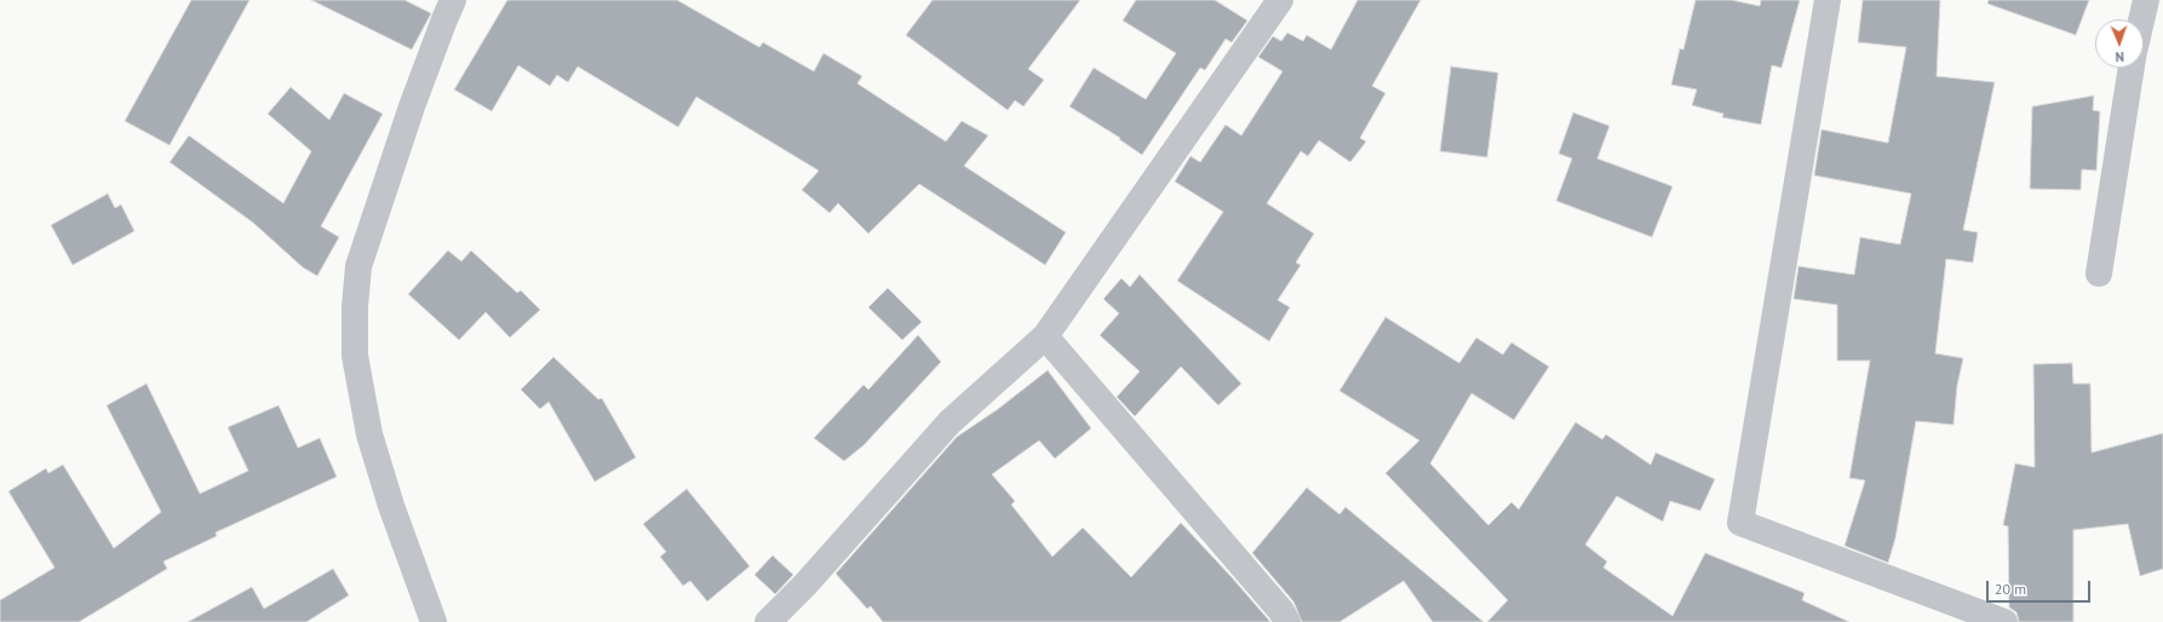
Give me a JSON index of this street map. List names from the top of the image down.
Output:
{
  "scale_bar": "20 m",
  "north": "bottom"
}
